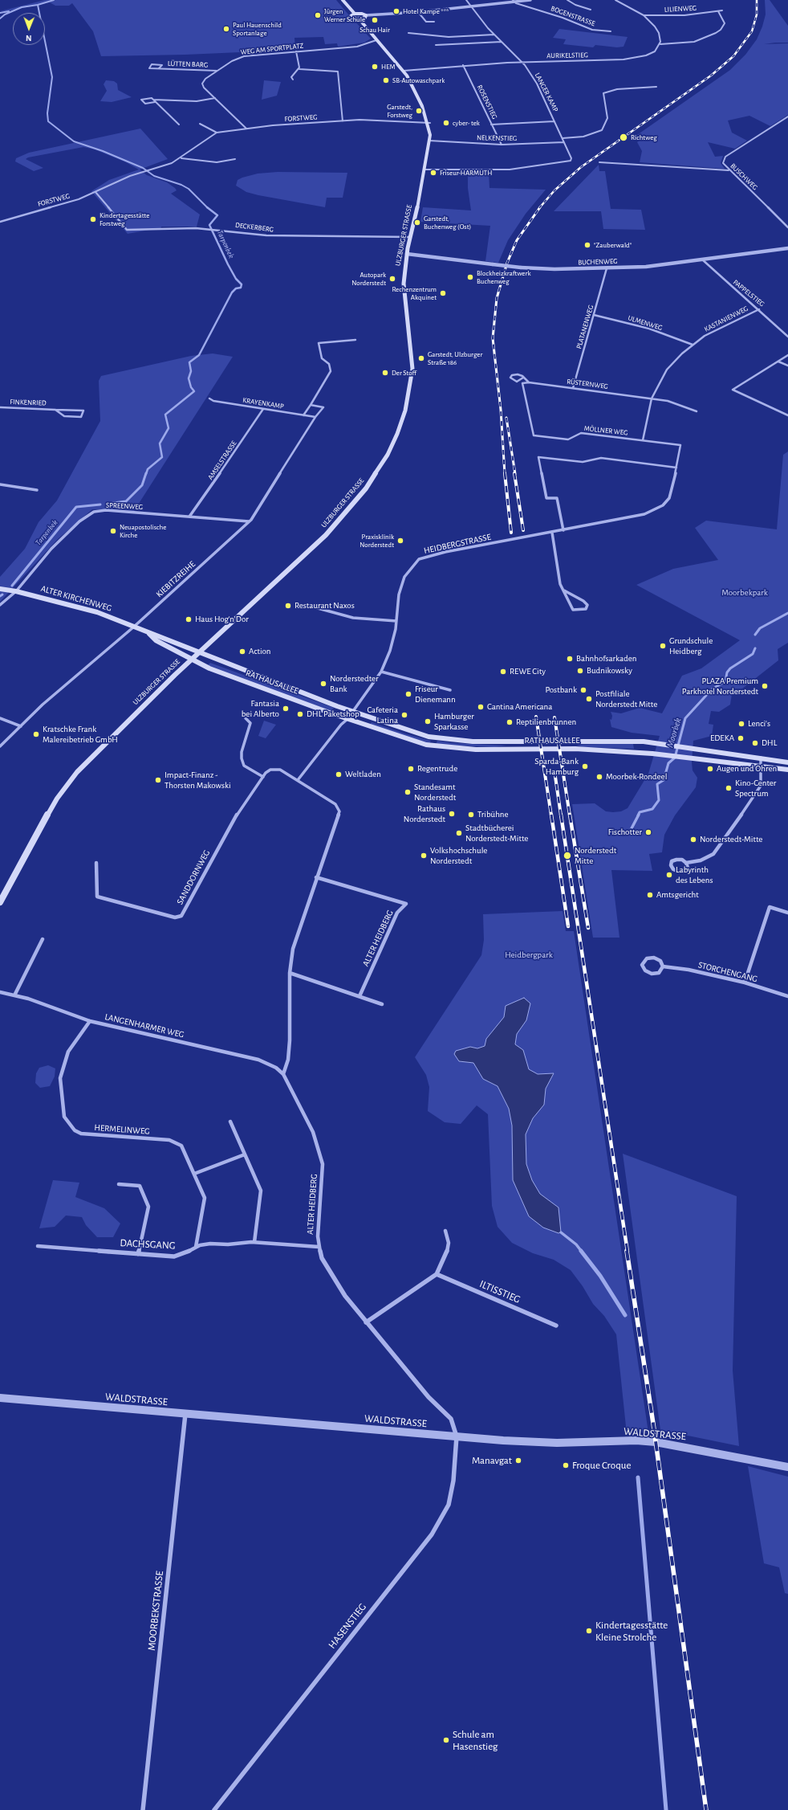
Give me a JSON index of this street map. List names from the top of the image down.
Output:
{
  "streets": {
    "main road": ["ULZBURGER STRASSE", "ALTER KIRCHENWEG", "RATHAUSALLEE"],
    "street": [
      "LILIENWEG",
      "BOGENSTRASSE",
      "WEG AM SPORTPLATZ",
      "AURIKELSTIEG",
      "LÜTTEN BARG",
      "LANGER KAMP",
      "ROSENSTIEG",
      "FORSTWEG",
      "NELKENSTIEG",
      "BUSCHWEG",
      "DECKERBERG",
      "BUCHENWEG",
      "PAPPELSTIEG",
      "KASTANIENWEG",
      "ULMENWEG",
      "PLATANENWEG",
      "RÜSTERNWEG",
      "FINKENRIED",
      "KRAYENKAMP",
      "MÖLLNER WEG",
      "AMSELSTRASSE",
      "SPREENWEG",
      "HEIDBERGSTRASSE",
      "KIEBITZREIHE",
      "SANDDORNWEG",
      "ALTER HEIDBERG",
      "STORCHENGANG",
      "LANGENHARMER WEG",
      "HERMELINWEG",
      "DACHSGANG",
      "ILTISSTIEG",
      "WALDSTRASSE",
      "MOORBEKSTRASSE",
      "HASENSTIEG"
    ]
  },
  "crossings": [
    ["WEG AM SPORTPLATZ", "LÜTTEN BARG"],
    ["WEG AM SPORTPLATZ", "FORSTWEG"],
    ["WEG AM SPORTPLATZ", "ULZBURGER STRASSE"],
    ["AURIKELSTIEG", "LANGER KAMP"],
    ["AURIKELSTIEG", "ROSENSTIEG"],
    ["AURIKELSTIEG", "ULZBURGER STRASSE"],
    ["LANGER KAMP", "ROSENSTIEG"],
    ["LANGER KAMP", "NELKENSTIEG"],
    ["LANGER KAMP", "ULZBURGER STRASSE"],
    ["ROSENSTIEG", "NELKENSTIEG"],
    ["FORSTWEG", "DECKERBERG"],
    ["FORSTWEG", "ULZBURGER STRASSE"],
    ["NELKENSTIEG", "ULZBURGER STRASSE"],
    ["DECKERBERG", "ULZBURGER STRASSE"],
    ["ULZBURGER STRASSE", "BUCHENWEG"],
    ["ULZBURGER STRASSE", "ALTER KIRCHENWEG"],
    ["ULZBURGER STRASSE", "RATHAUSALLEE"],
    ["BUCHENWEG", "PAPPELSTIEG"],
    ["BUCHENWEG", "PLATANENWEG"],
    ["PAPPELSTIEG", "KASTANIENWEG"],
    ["KASTANIENWEG", "ULMENWEG"],
    ["KASTANIENWEG", "RÜSTERNWEG"],
    ["ULMENWEG", "PLATANENWEG"],
    ["PLATANENWEG", "RÜSTERNWEG"],
    ["RÜSTERNWEG", "MÖLLNER WEG"],
    ["KRAYENKAMP", "AMSELSTRASSE"],
    ["KRAYENKAMP", "KIEBITZREIHE"],
    ["MÖLLNER WEG", "HEIDBERGSTRASSE"],
    ["AMSELSTRASSE", "SPREENWEG"],
    ["SPREENWEG", "KIEBITZREIHE"],
    ["SPREENWEG", "ALTER KIRCHENWEG"],
    ["HEIDBERGSTRASSE", "RATHAUSALLEE"],
    ["KIEBITZREIHE", "ALTER KIRCHENWEG"],
    ["ALTER KIRCHENWEG", "RATHAUSALLEE"],
    ["ALTER HEIDBERG", "LANGENHARMER WEG"],
    ["ALTER HEIDBERG", "DACHSGANG"],
    ["ALTER HEIDBERG", "WALDSTRASSE"],
    ["ALTER HEIDBERG", "HASENSTIEG"],
    ["LANGENHARMER WEG", "HERMELINWEG"],
    ["HERMELINWEG", "DACHSGANG"],
    ["WALDSTRASSE", "MOORBEKSTRASSE"],
    ["WALDSTRASSE", "HASENSTIEG"]
  ],
  "water": ["Tarpenbek", "Moorbek"],
  "parks": ["Moorbekpark", "Heidbergpark"],
  "places": [
    "Hotel Kampe ***",
    "Jürgen Werner Schule",
    "Schau Hair",
    "Paul Hauenschild Sportanlage",
    "HEM",
    "SB-Autowaschpark",
    "Garstedt, Forstweg",
    "cyber- tek",
    "Richtweg",
    "Friseur-HARMUTH",
    "Kindertagesstätte Forstweg",
    "Garstedt, Buchenweg (Ost)",
    "\"Zauberwald\"",
    "Blockheizkraftwerk Buchenweg",
    "Autopark Norderstedt",
    "Rechenzentrum Akquinet",
    "Garstedt, Ulzburger Straße 186",
    "Der Stoff",
    "Neuapostolische Kirche",
    "Praxisklinik Norderstedt",
    "Restaurant Naxos",
    "Haus Hog'n Dor",
    "Grundschule Heidberg",
    "Action",
    "Bahnhofsarkaden",
    "Budnikowsky",
    "REWE City",
    "Norderstedter Bank",
    "PLAZA Premium Parkhotel Norderstedt",
    "Postbank",
    "Friseur Dienemann",
    "Postfiliale Norderstedt Mitte",
    "Cantina Americana",
    "Fantasia bei Alberto",
    "DHL Paketshop",
    "Cafeteria Latina",
    "Hamburger Sparkasse",
    "Reptilienbrunnen",
    "Lenci's",
    "Kratschke Frank Malereibetrieb GmbH",
    "EDEKA",
    "DHL",
    "Sparda-Bank Hamburg",
    "Regentrude",
    "Augen und Ohren",
    "Weltladen",
    "Moorbek-Rondeel",
    "Impact-Finanz - Thorsten Makowski",
    "Kino-Center Spectrum",
    "Standesamt Norderstedt",
    "Rathaus Norderstedt",
    "Tribühne",
    "Fischotter",
    "Stadtbücherei Norderstedt-Mitte",
    "Norderstedt-Mitte",
    "Volkshochschule Norderstedt",
    "Norderstedt Mitte",
    "Labyrinth des Lebens",
    "Amtsgericht",
    "Manavgat",
    "Froque Croque",
    "Kindertagesstätte Kleine Strolche",
    "Schule am Hasenstieg"
  ],
  "north": "bottom"
}
